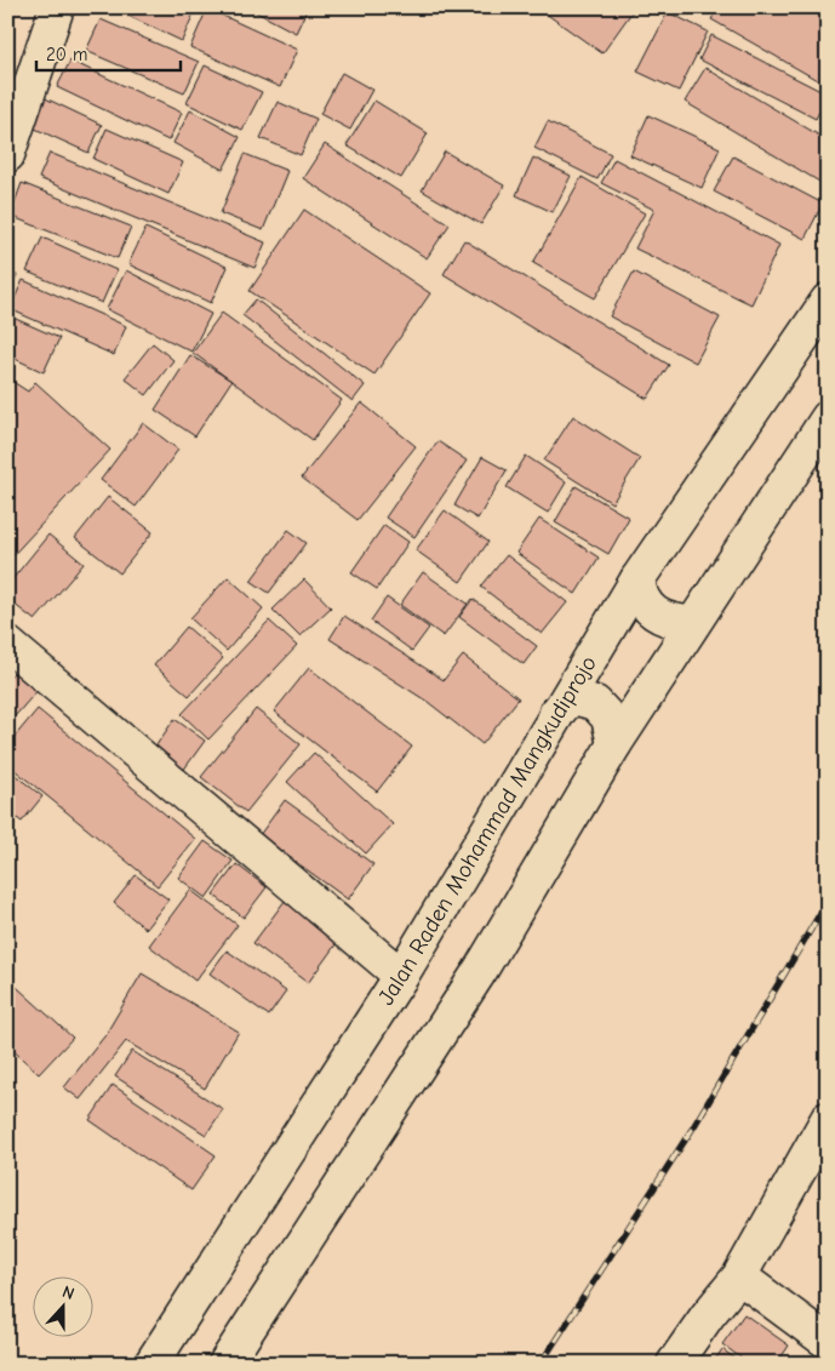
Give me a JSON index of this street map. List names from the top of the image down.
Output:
{
  "streets": {
    "main road": ["Jalan Raden Mohammad Mangkudiprojo"]
  },
  "scale_bar": "20 m",
  "north": "top"
}
